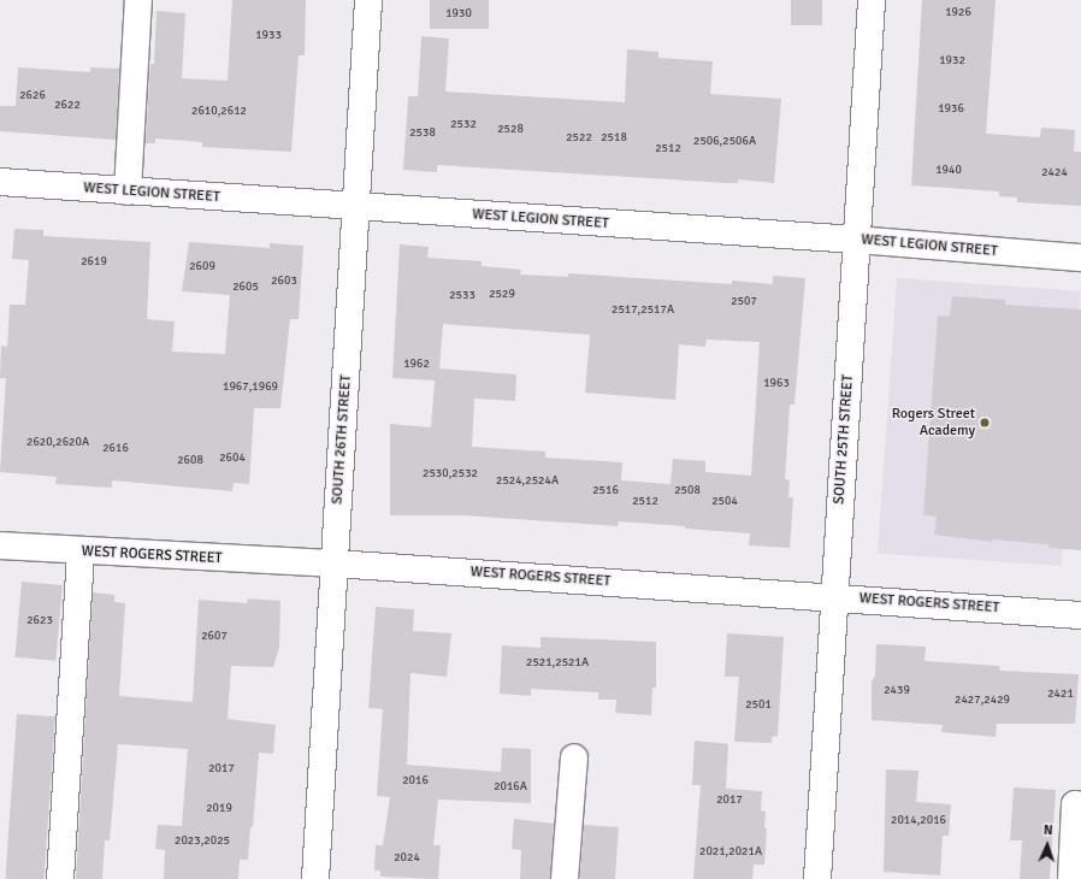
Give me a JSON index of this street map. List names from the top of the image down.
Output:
{
  "streets": {
    "street": [
      "WEST LEGION STREET",
      "SOUTH 26TH STREET",
      "SOUTH 25TH STREET",
      "WEST ROGERS STREET"
    ]
  },
  "crossings": [
    ["WEST LEGION STREET", "SOUTH 26TH STREET"],
    ["WEST LEGION STREET", "SOUTH 25TH STREET"],
    ["SOUTH 26TH STREET", "WEST ROGERS STREET"],
    ["SOUTH 25TH STREET", "WEST ROGERS STREET"]
  ],
  "places": ["Rogers Street Academy"],
  "house_numbers": [
    "1926",
    "1930",
    "1933",
    "1932",
    "2626",
    "2622",
    "1936",
    "2610,2612",
    "2532",
    "2528",
    "2538",
    "2522",
    "2518",
    "2506,2506A",
    "2512",
    "1940",
    "2424",
    "2619",
    "2609",
    "2603",
    "2605",
    "2529",
    "2533",
    "2507",
    "2517,2517A",
    "1962",
    "1963",
    "1967,1969",
    "2620,2620A",
    "2616",
    "2604",
    "2608",
    "2530,2532",
    "2524,2524A",
    "2516",
    "2508",
    "2512",
    "2504",
    "2623",
    "2607",
    "2521,2521A",
    "2439",
    "2421",
    "2427,2429",
    "2501",
    "2017",
    "2016",
    "2016A",
    "2017",
    "2019",
    "2014,2016",
    "2023,2025",
    "2021,2021A",
    "2024"
  ],
  "north": "top"
}
